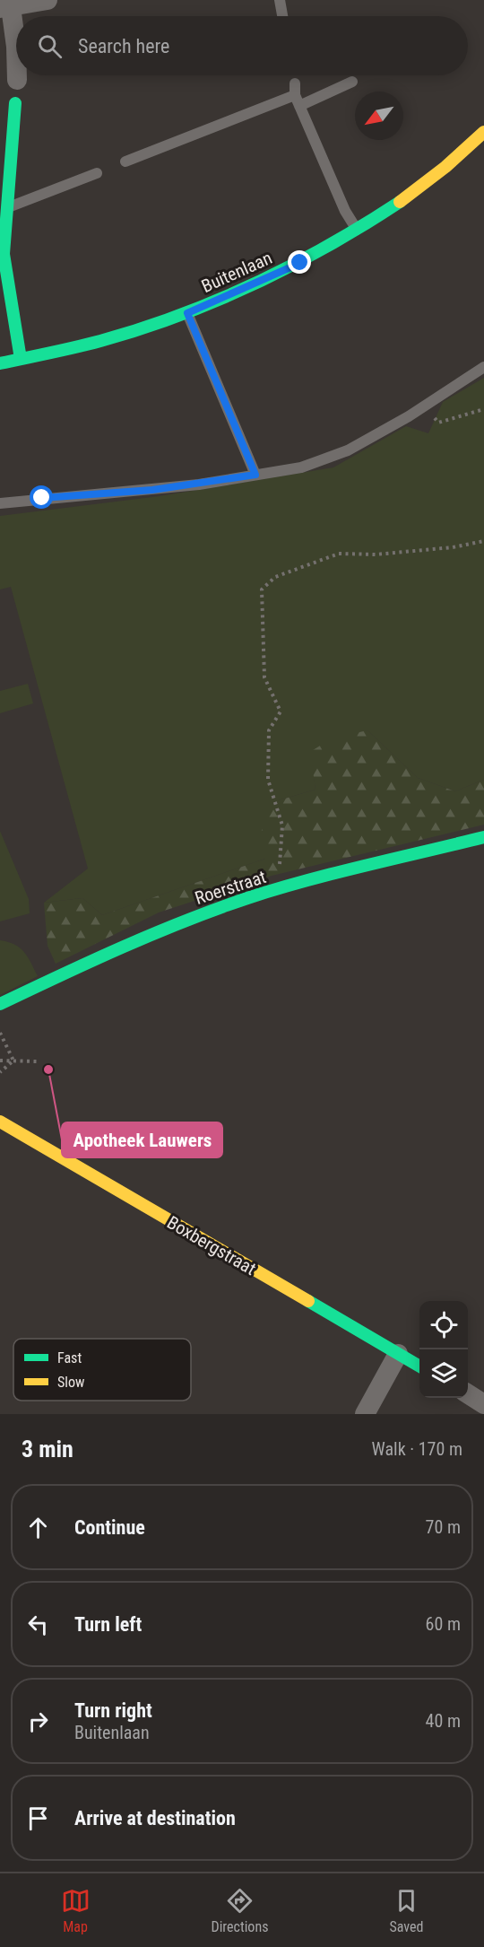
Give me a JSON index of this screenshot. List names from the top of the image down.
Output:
{
  "streets": {
    "street": ["Buitenlaan", "Roerstraat", "Boxbergstraat"]
  },
  "places": ["Apotheek Lauwers"],
  "legend": ["Fast", "Slow"],
  "north": "bottom left",
  "page": {
    "search": "Search here",
    "heading": ["3 min", "Walk · 170 m"],
    "list": [
      ["Continue", "70 m"],
      ["Turn left", "60 m"],
      ["Turn right", "Buitenlaan", "40 m"],
      "Arrive at destination"
    ],
    "nav": ["Map", "Directions", "Saved"]
  }
}
